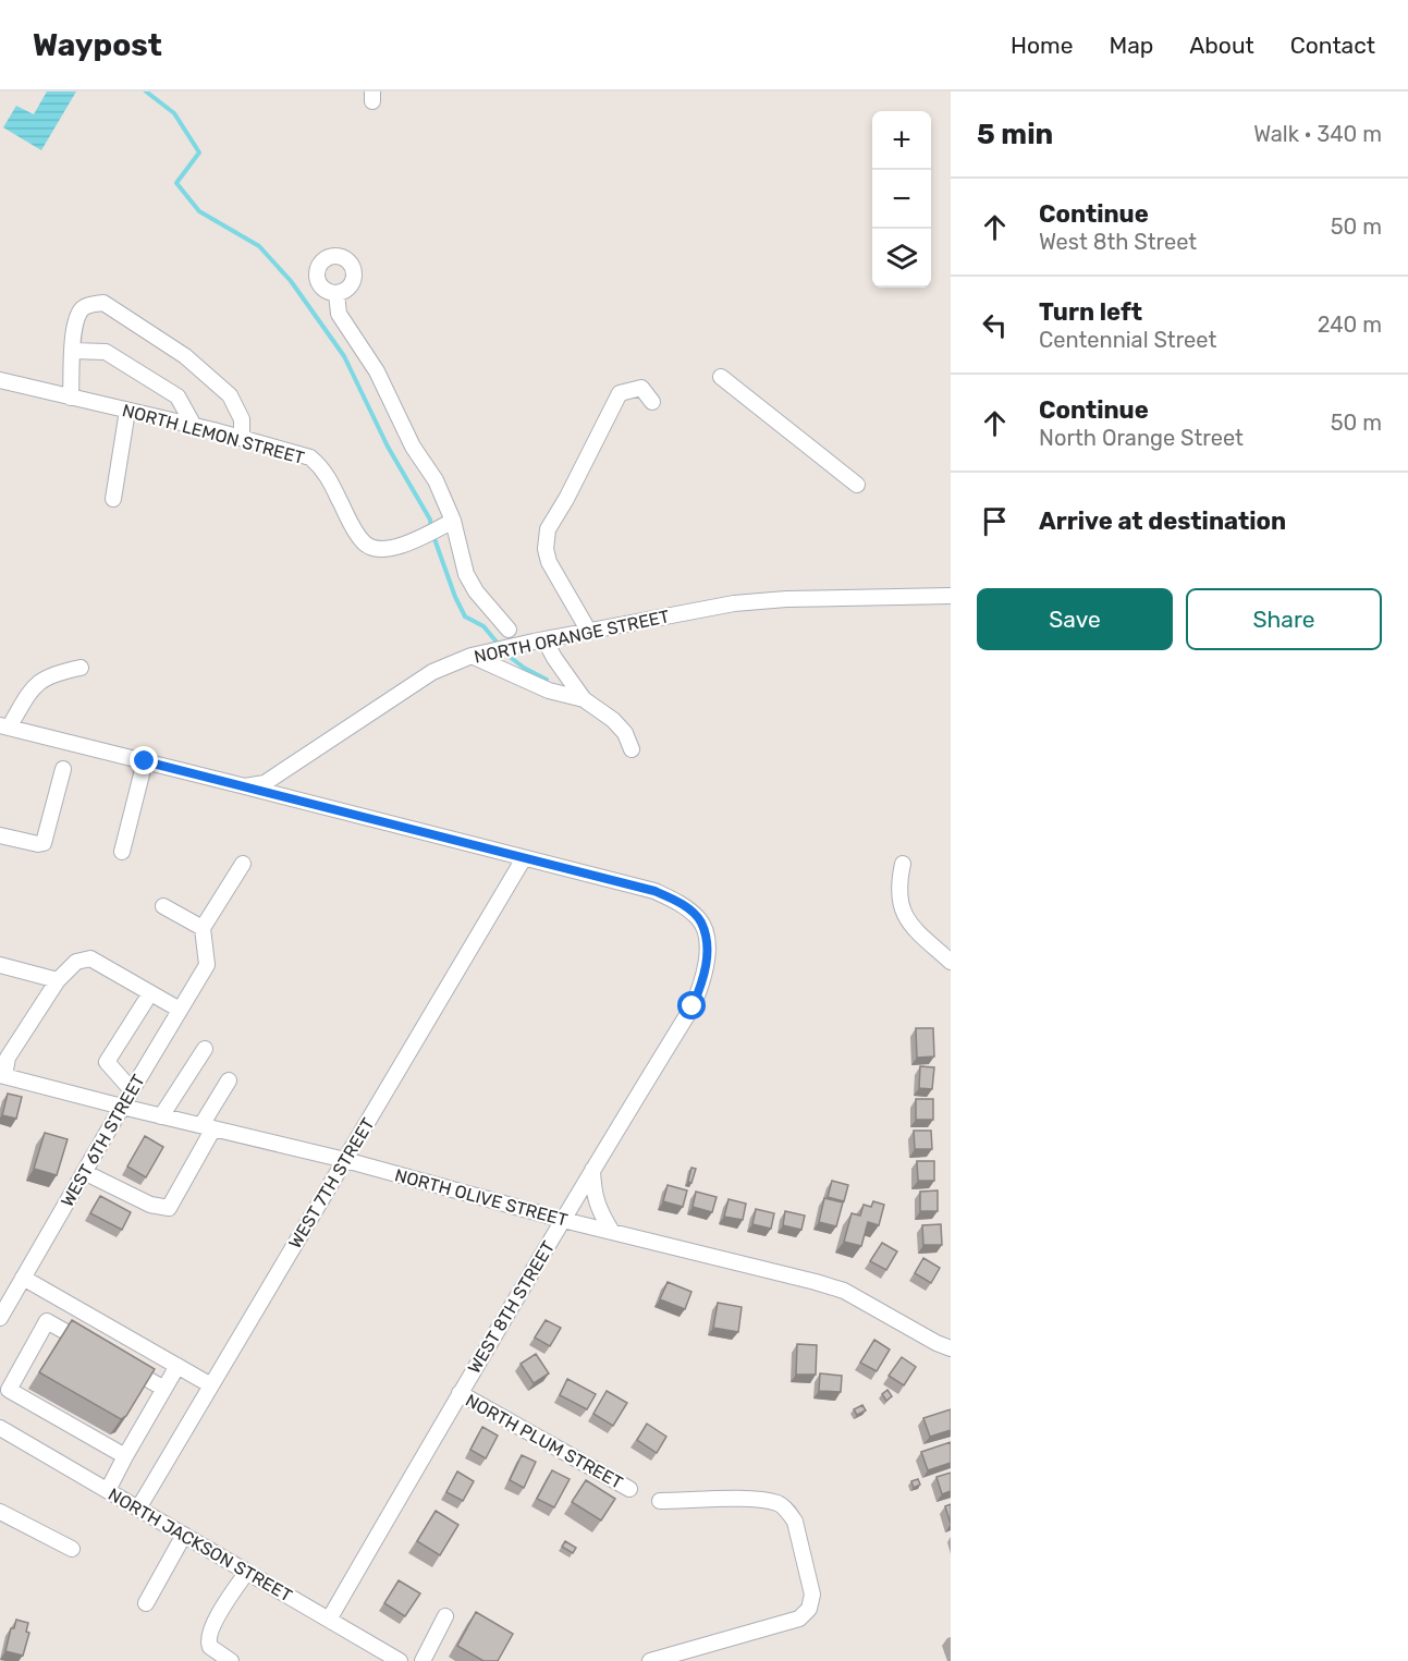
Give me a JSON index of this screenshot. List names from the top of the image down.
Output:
{
  "streets": {
    "street": [
      "NORTH LEMON STREET",
      "NORTH ORANGE STREET",
      "WEST 6TH STREET",
      "WEST 7TH STREET",
      "NORTH OLIVE STREET",
      "WEST 8TH STREET",
      "NORTH PLUM STREET",
      "NORTH JACKSON STREET"
    ]
  },
  "crossings": [
    ["WEST 6TH STREET", "NORTH OLIVE STREET"],
    ["WEST 7TH STREET", "NORTH OLIVE STREET"],
    ["WEST 7TH STREET", "WEST 8TH STREET"],
    ["WEST 7TH STREET", "NORTH JACKSON STREET"],
    ["NORTH OLIVE STREET", "WEST 8TH STREET"],
    ["WEST 8TH STREET", "NORTH PLUM STREET"],
    ["WEST 8TH STREET", "NORTH JACKSON STREET"]
  ],
  "page": {
    "header": "Waypost",
    "nav": [
      "Home",
      "Map",
      "About",
      "Contact"
    ],
    "heading": ["5 min", "Walk · 340 m"],
    "map_buttons": ["+", "−"],
    "list": [
      ["Continue", "West 8th Street", "50 m"],
      ["Turn left", "Centennial Street", "240 m"],
      ["Continue", "North Orange Street", "50 m"],
      "Arrive at destination"
    ],
    "buttons": ["Save", "Share"]
  }
}
